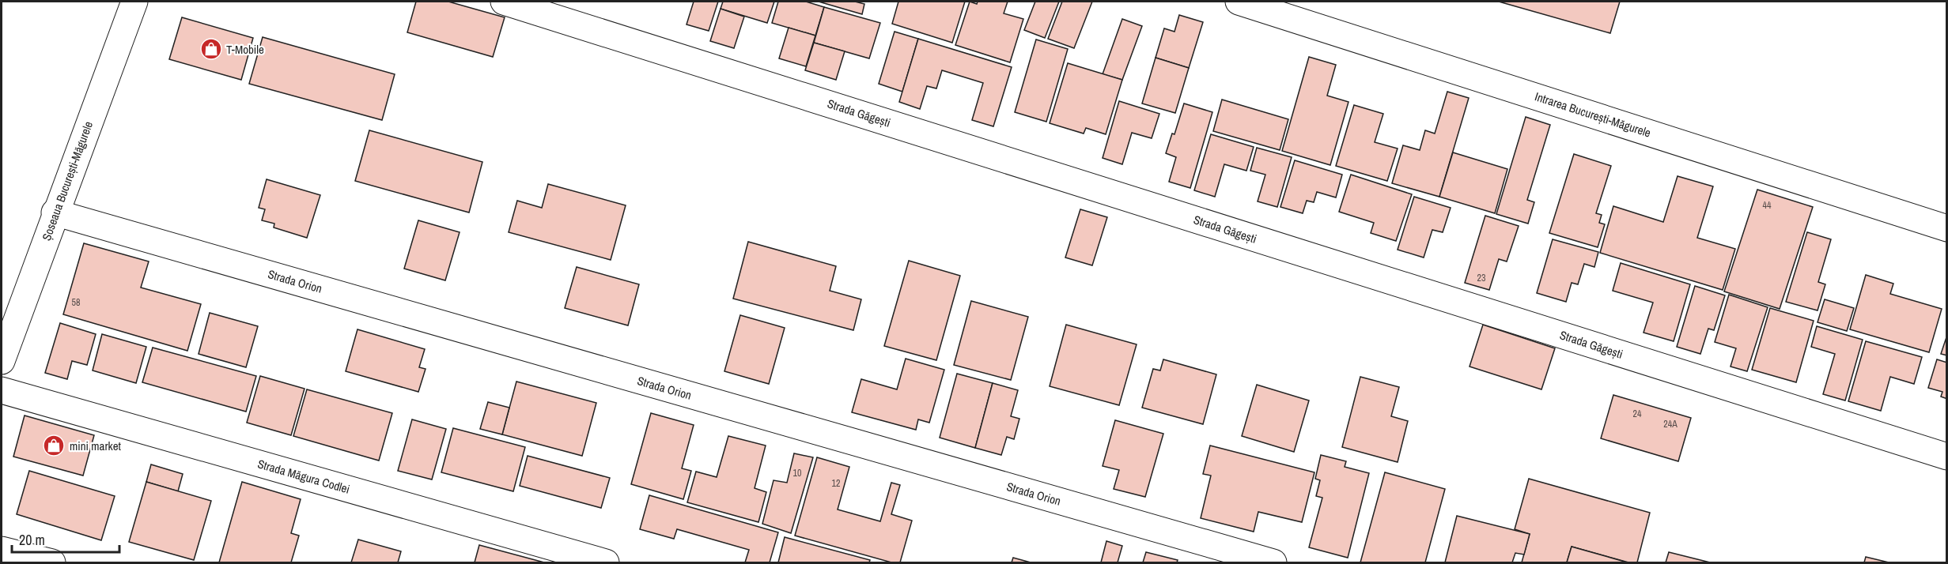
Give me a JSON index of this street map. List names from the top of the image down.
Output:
{
  "streets": {
    "street": [
      "Strada Găgești",
      "Intrarea București-Măgurele",
      "Șoseaua București-Măgurele",
      "Strada Orion",
      "Strada Măgura Codlei"
    ]
  },
  "crossings": [
    ["Șoseaua București-Măgurele", "Strada Orion"]
  ],
  "places": {
    "shop": ["T-Mobile", "mini market"]
  },
  "house_numbers": [
    "44",
    "23",
    "58",
    "24",
    "24A",
    "10",
    "12"
  ],
  "scale_bar": "20 m"
}
